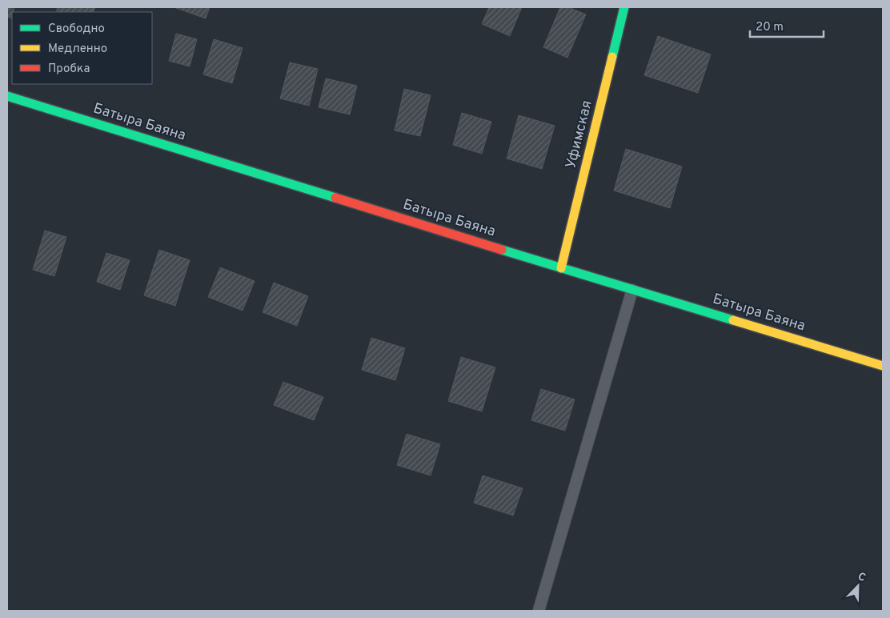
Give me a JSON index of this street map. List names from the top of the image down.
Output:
{
  "streets": {
    "street": ["Батыра Баяна", "Уфимская"]
  },
  "crossings": [
    ["Батыра Баяна", "Уфимская"]
  ],
  "legend": ["Свободно", "Медленно", "Пробка"],
  "scale_bar": "20 m",
  "north": "top right"
}
